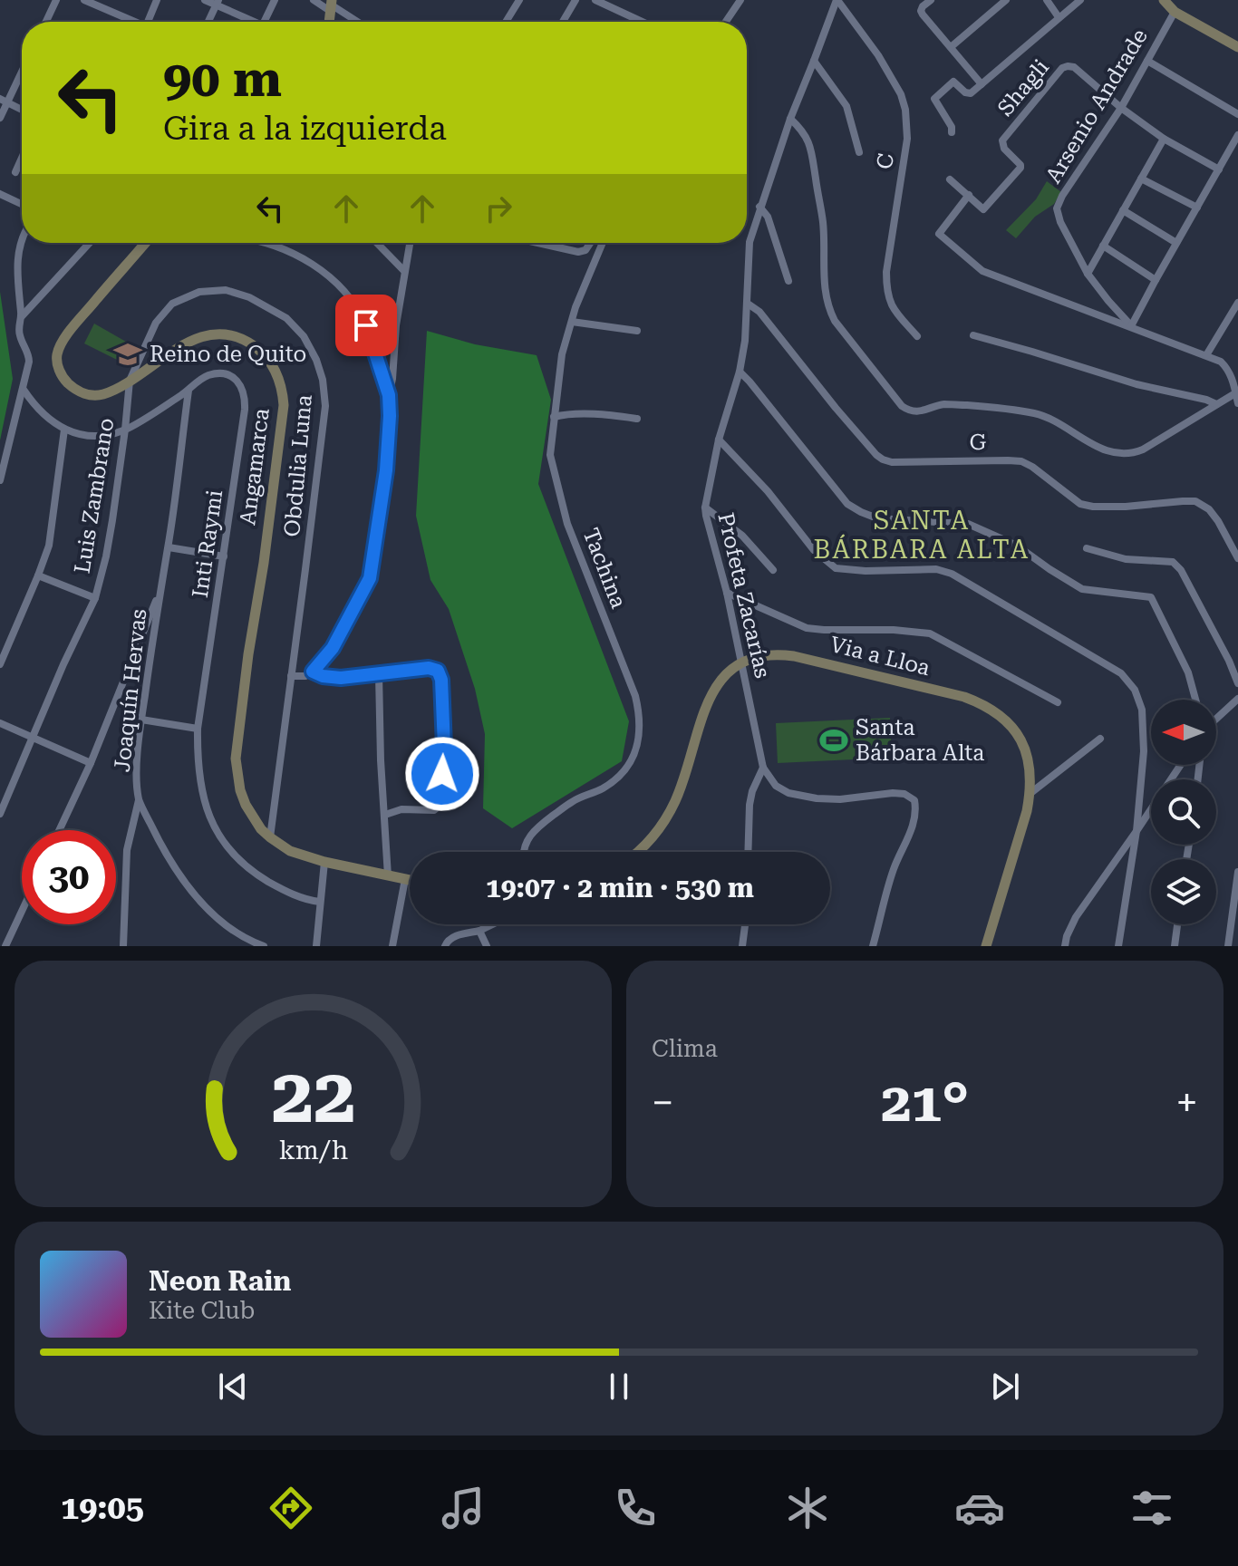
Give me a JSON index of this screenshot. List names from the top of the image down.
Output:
{
  "streets": {
    "street": [
      "Shagli",
      "Arsenio Andrade",
      "C",
      "G",
      "Obdulia Luna",
      "Angamarca",
      "Luis Zambrano",
      "Inti Raymi",
      "Tachina",
      "Profeta Zacarías",
      "Via a Lloa",
      "Joaquín Hervas"
    ]
  },
  "crossings": [
    ["Shagli", "Arsenio Andrade"],
    ["C", "Profeta Zacarías"],
    ["G", "Profeta Zacarías"],
    ["Obdulia Luna", "Angamarca"],
    ["Obdulia Luna", "Luis Zambrano"],
    ["Angamarca", "Luis Zambrano"],
    ["Luis Zambrano", "Inti Raymi"],
    ["Inti Raymi", "Joaquín Hervas"],
    ["Profeta Zacarías", "Via a Lloa"]
  ],
  "districts": ["SANTA BÁRBARA ALTA"],
  "places": {
    "school or university": ["Reino de Quito"],
    "sports": ["Santa Bárbara Alta"]
  },
  "north": "left",
  "page": {
    "turn": ["90 m", "Gira a la izquierda"],
    "limit": "30",
    "trip": "19:07 · 2 min · 530 m",
    "tile": "Clima",
    "heat": ["−", "21°", "+"],
    "song": ["Neon Rain", "Kite Club"],
    "tabs": "19:05",
    "gauge": ["22", "km/h"]
  }
}
